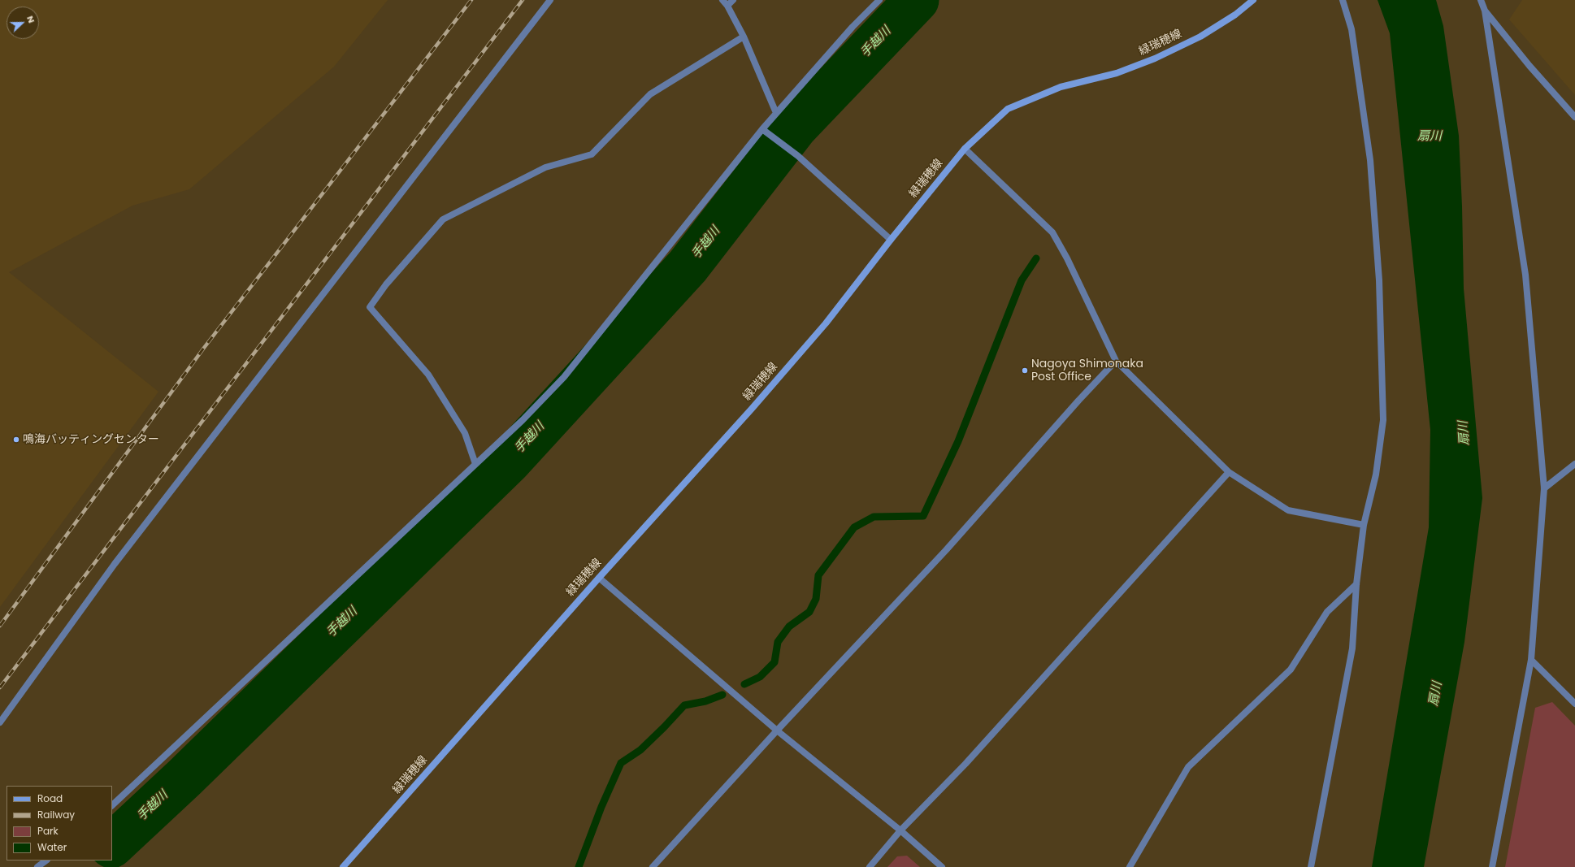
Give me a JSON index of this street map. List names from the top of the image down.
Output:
{
  "streets": {
    "main road": ["緑瑞穂線"]
  },
  "water": ["手越川", "扇川"],
  "places": ["Nagoya Shimonaka Post Office", "鳴海バッティングセンター"],
  "legend": [
    "Road",
    "Railway",
    "Park",
    "Water"
  ],
  "north": "right"
}
